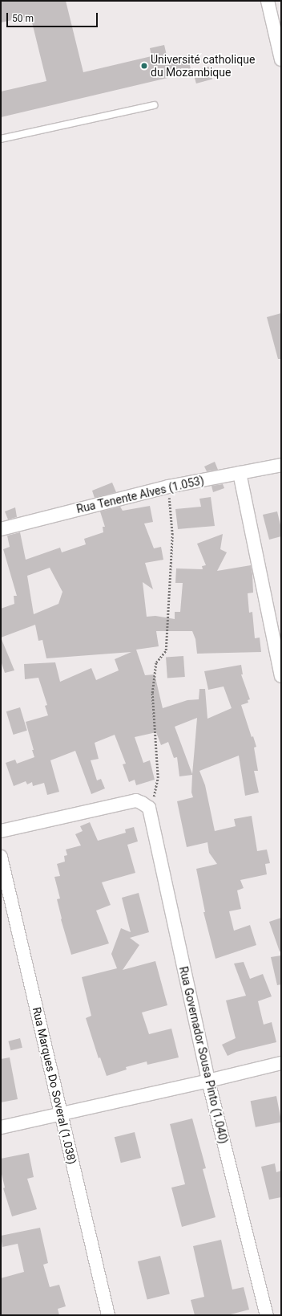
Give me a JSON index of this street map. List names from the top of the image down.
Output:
{
  "streets": {
    "street": ["Rua Tenente Alves (1.053)", "Rua Governador Sousa Pinto (1.040)", "Rua Marques Do Soveral (1.038)"]
  },
  "places": ["Université catholique du Mozambique"],
  "scale_bar": "50 m"
}
